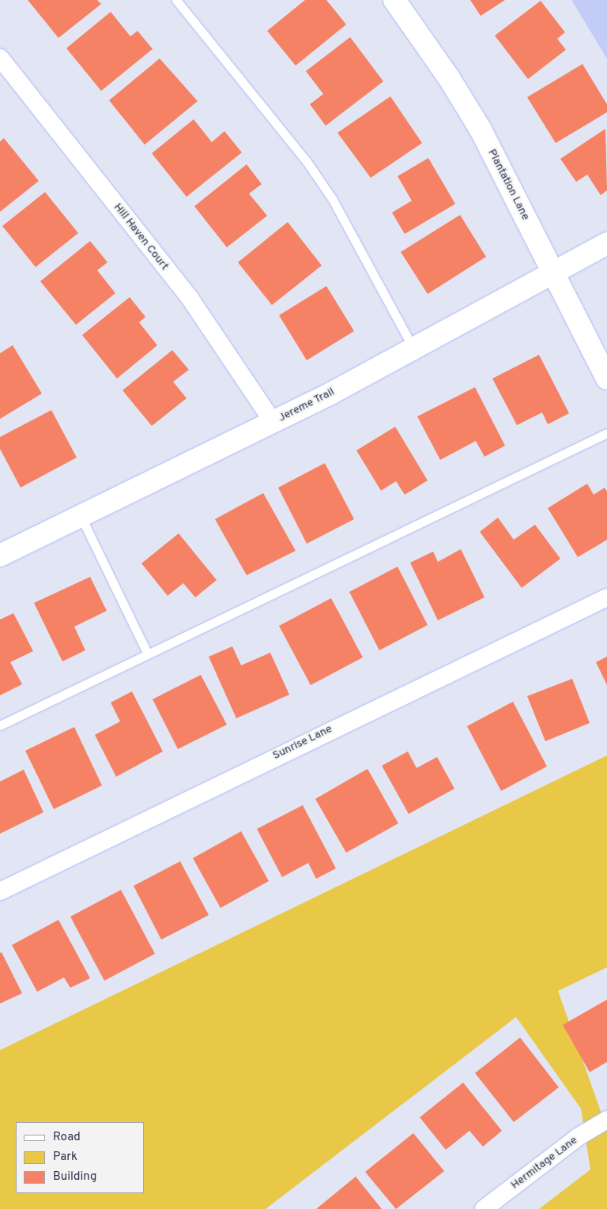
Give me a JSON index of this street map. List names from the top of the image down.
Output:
{
  "streets": {
    "street": [
      "Plantation Lane",
      "Hill Haven Court",
      "Jereme Trail",
      "Sunrise Lane",
      "Hermitage Lane"
    ]
  },
  "crossings": [
    ["Plantation Lane", "Jereme Trail"],
    ["Hill Haven Court", "Jereme Trail"]
  ],
  "legend": ["Road", "Park", "Building"]
}
